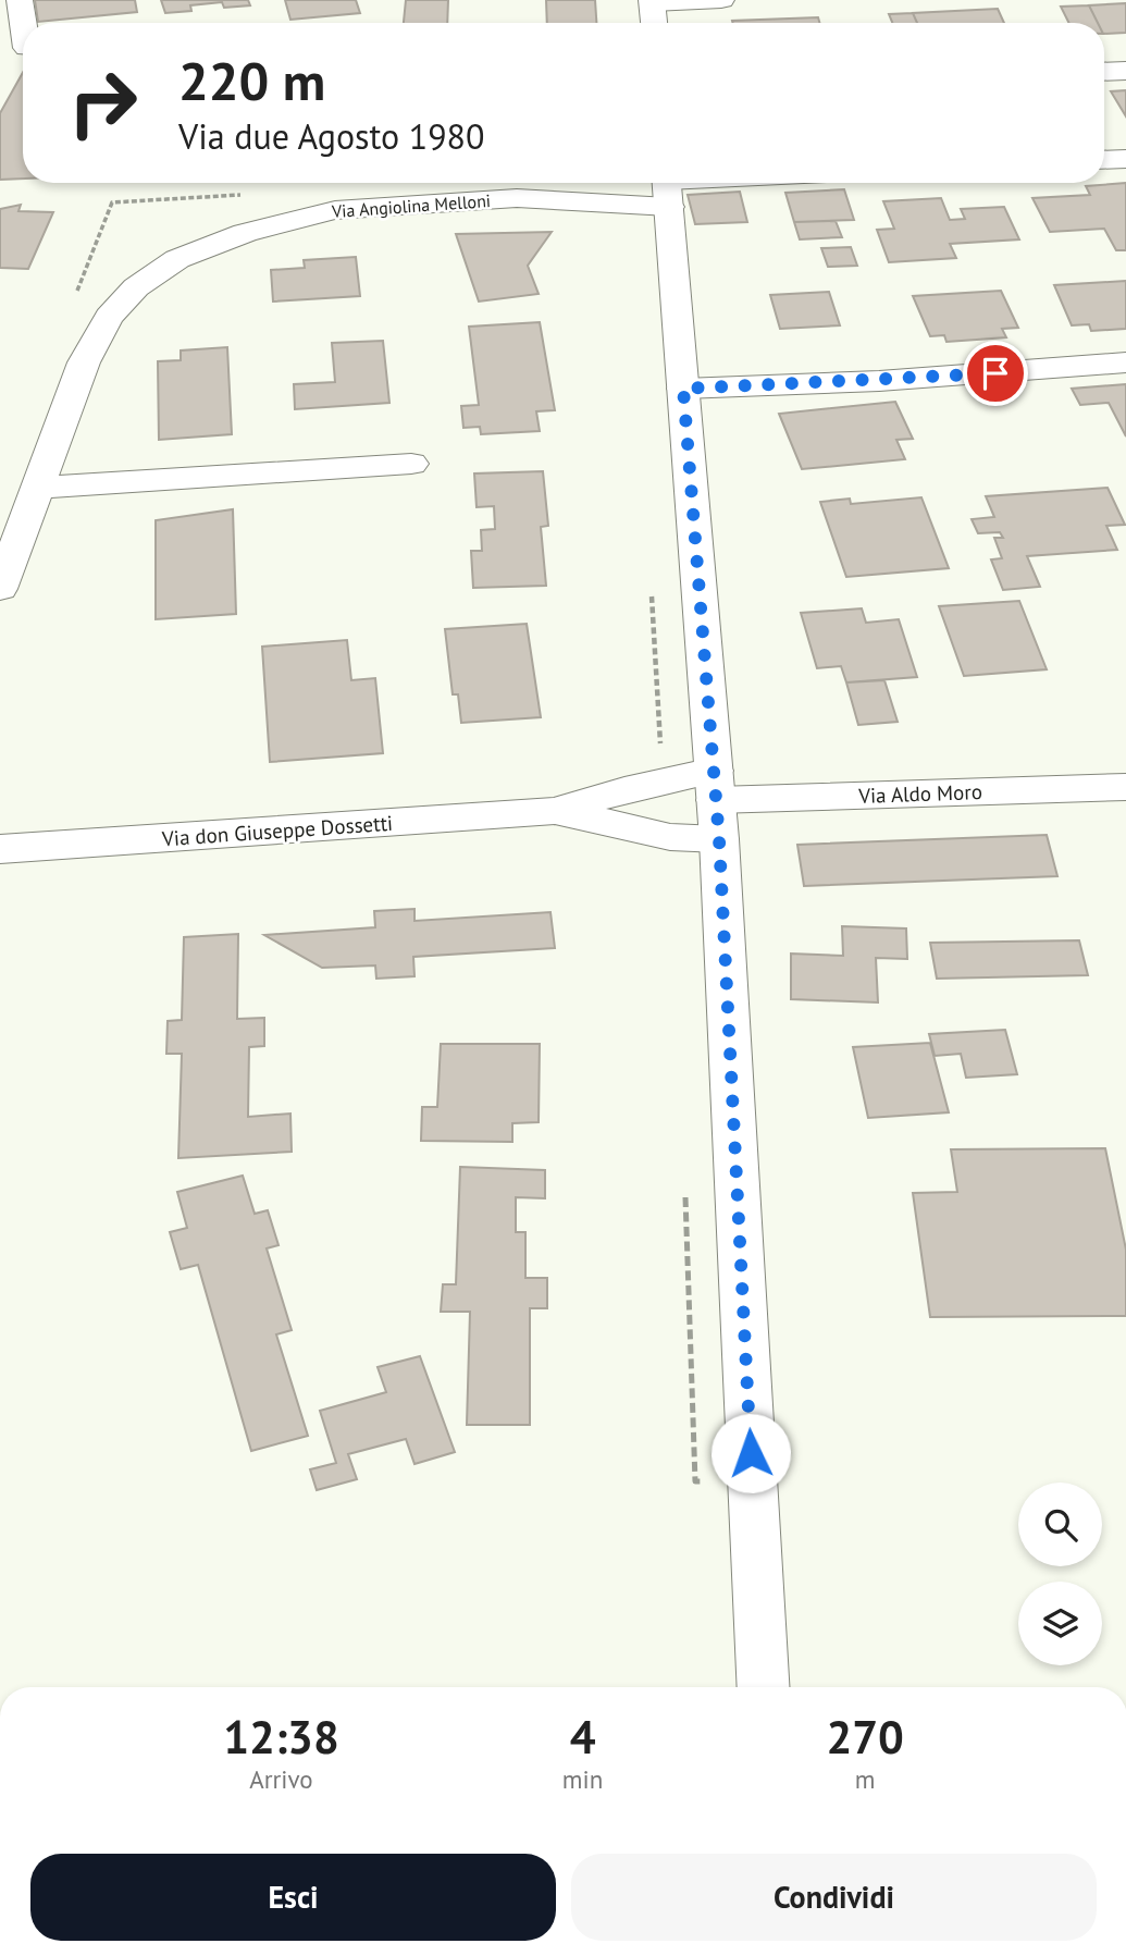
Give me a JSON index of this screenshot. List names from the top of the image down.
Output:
{
  "streets": {
    "street": ["Via Angiolina Melloni", "Via Aldo Moro", "Via don Giuseppe Dossetti"]
  },
  "crossings": [
    ["Via Aldo Moro", "Via don Giuseppe Dossetti"]
  ],
  "page": {
    "turn": ["220 m", "Via due Agosto 1980"],
    "eta": [
      "12:38",
      "Arrivo",
      "4",
      "min",
      "270",
      "m"
    ],
    "buttons": ["Esci", "Condividi"]
  }
}
